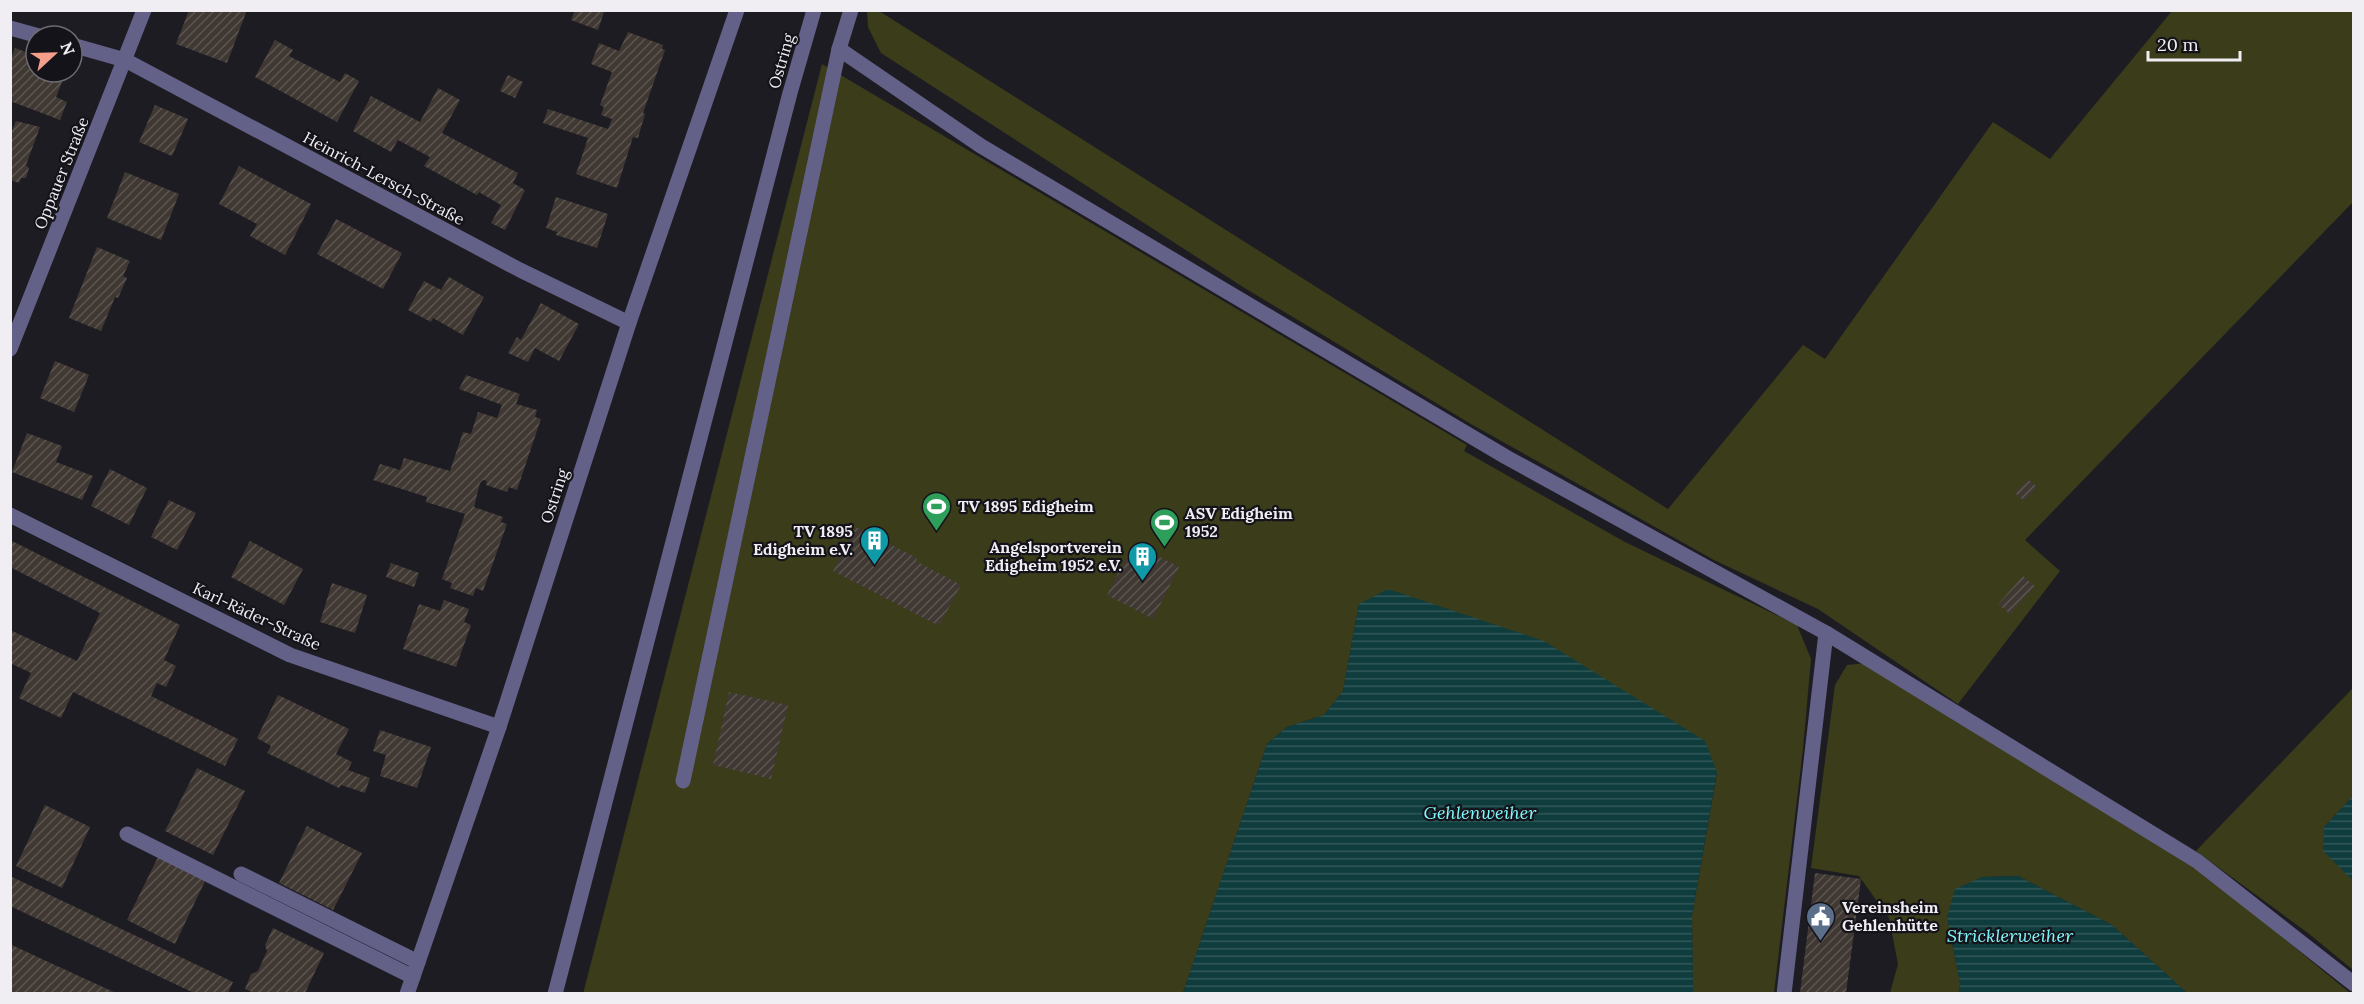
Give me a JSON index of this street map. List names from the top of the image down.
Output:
{
  "streets": {
    "street": [
      "Ostring",
      "Oppauer Straße",
      "Heinrich-Lersch-Straße",
      "Karl-Räder-Straße"
    ]
  },
  "crossings": [
    ["Ostring", "Heinrich-Lersch-Straße"],
    ["Ostring", "Karl-Räder-Straße"],
    ["Oppauer Straße", "Heinrich-Lersch-Straße"]
  ],
  "water": ["Gehlenweiher", "Stricklerweiher"],
  "places": {
    "sports": ["TV 1895 Edigheim", "ASV Edigheim 1952"],
    "building": ["TV 1895 Edigheim e.V.", "Angelsportverein Edigheim 1952 e.V."],
    "public building": ["Vereinsheim Gehlenhütte"]
  },
  "scale_bar": "20 m",
  "north": "right"
}
